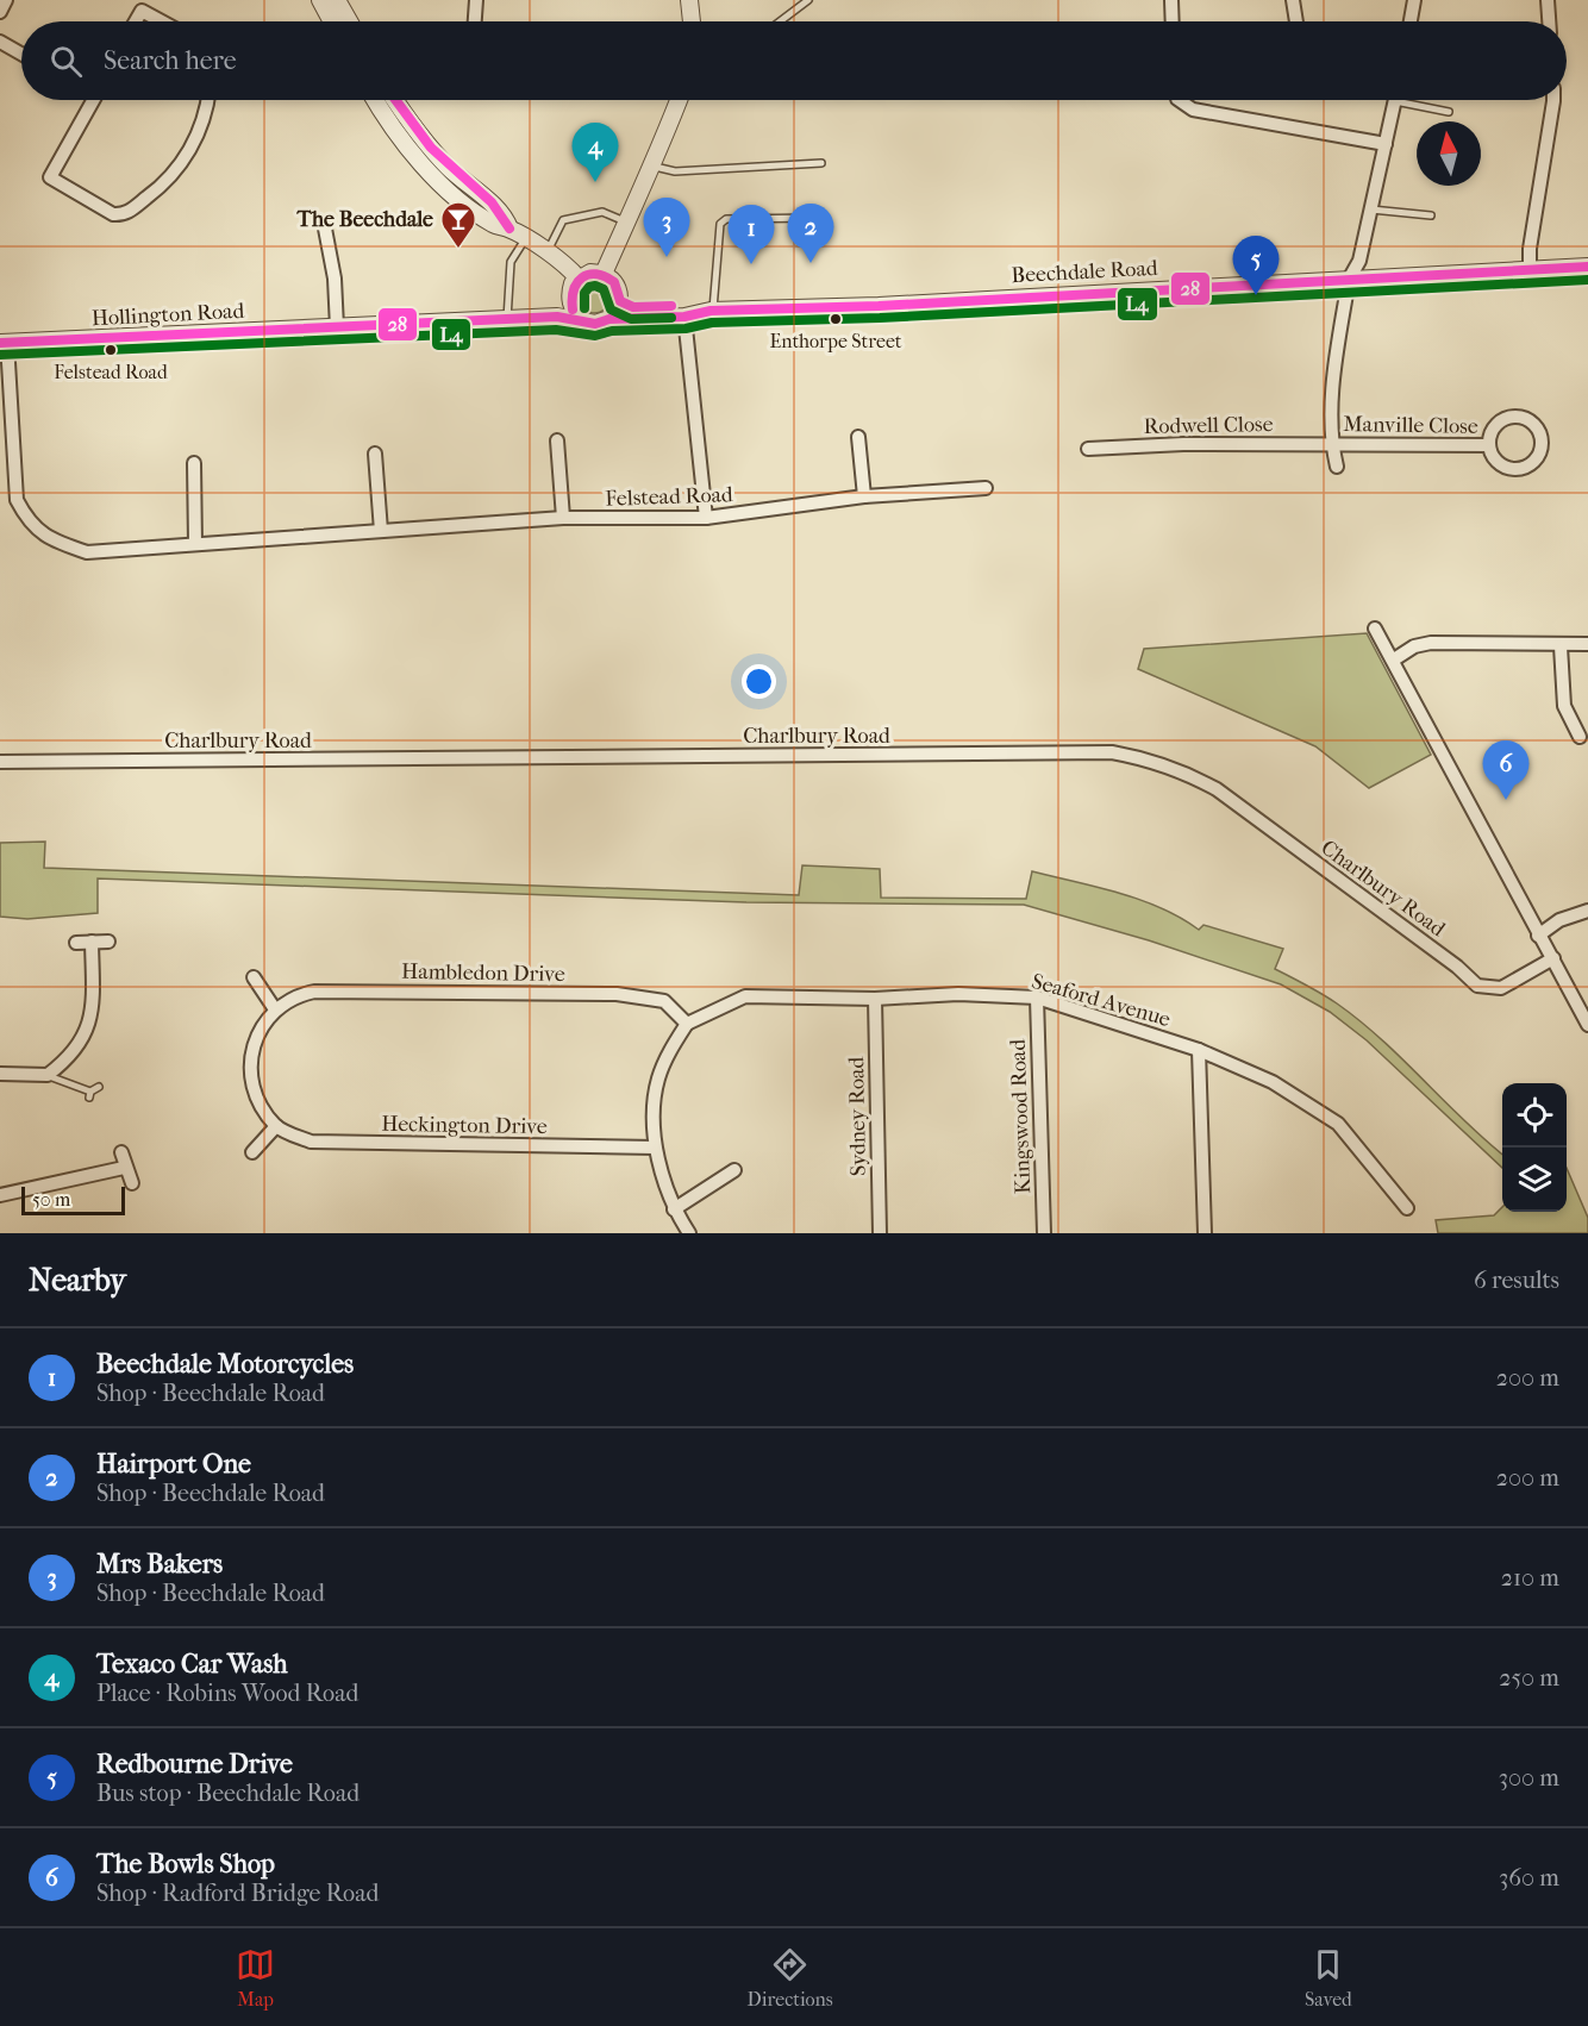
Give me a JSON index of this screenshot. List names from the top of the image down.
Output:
{
  "streets": {
    "street": [
      "Beechdale Road",
      "Hollington Road",
      "Rodwell Close",
      "Manville Close",
      "Felstead Road",
      "Charlbury Road",
      "Hambledon Drive",
      "Seaford Avenue",
      "Sydney Road",
      "Kingswood Road",
      "Heckington Drive"
    ]
  },
  "crossings": [
    ["Beechdale Road", "Hollington Road"],
    ["Hollington Road", "Felstead Road"],
    ["Rodwell Close", "Manville Close"],
    ["Hambledon Drive", "Seaford Avenue"],
    ["Seaford Avenue", "Sydney Road"],
    ["Seaford Avenue", "Kingswood Road"]
  ],
  "places": {
    "bar": ["The Beechdale"],
    "other": ["Enthorpe Street", "Felstead Road"]
  },
  "lines": ["transit line 28", "transit line L4"],
  "scale_bar": "50 m",
  "north": "top",
  "page": {
    "search": "Search here",
    "pins": [
      "4",
      "3",
      "2",
      "1",
      "5",
      "6"
    ],
    "scale": "50 m",
    "heading": ["Nearby", "6 results"],
    "list": [
      {
        "mark": "1",
        "name": "Beechdale Motorcycles",
        "note": "Shop · Beechdale Road",
        "value": "200 m"
      },
      {
        "mark": "2",
        "name": "Hairport One",
        "note": "Shop · Beechdale Road",
        "value": "200 m"
      },
      {
        "mark": "3",
        "name": "Mrs Bakers",
        "note": "Shop · Beechdale Road",
        "value": "210 m"
      },
      {
        "mark": "4",
        "name": "Texaco Car Wash",
        "note": "Place · Robins Wood Road",
        "value": "250 m"
      },
      {
        "mark": "5",
        "name": "Redbourne Drive",
        "note": "Bus stop · Beechdale Road",
        "value": "300 m"
      },
      {
        "mark": "6",
        "name": "The Bowls Shop",
        "note": "Shop · Radford Bridge Road",
        "value": "360 m"
      }
    ],
    "nav": ["Map", "Directions", "Saved"]
  }
}
